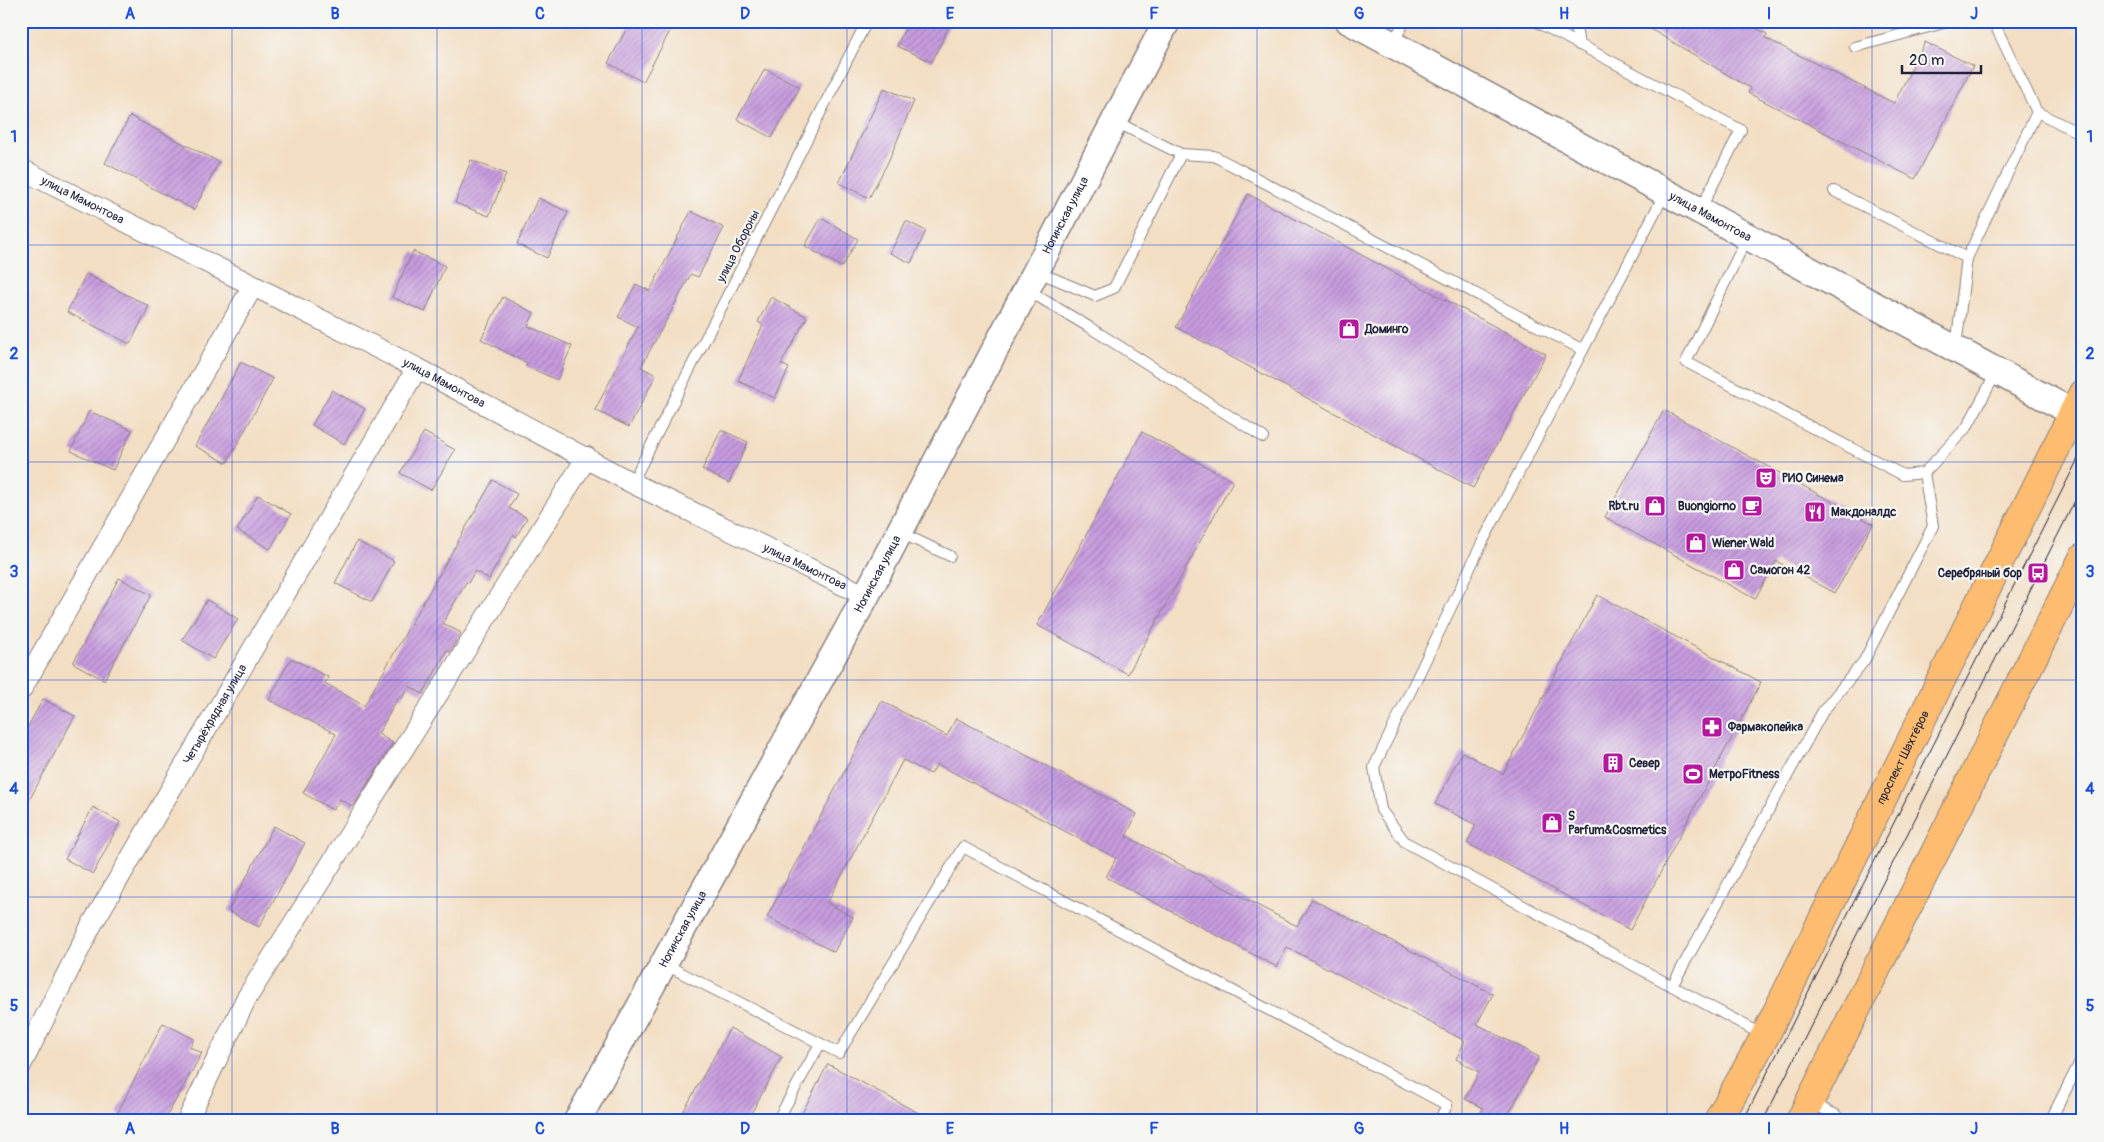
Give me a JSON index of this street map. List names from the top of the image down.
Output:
{
  "streets": {
    "main road": ["проспект Шахтёров"],
    "street": ["улица Мамонтова", "Ногинская улица", "Четырёхрядная улица"],
    "lane": ["улица Обороны"]
  },
  "crossings": [
    ["улица Мамонтова", "Ногинская улица"],
    ["улица Мамонтова", "улица Обороны"],
    ["улица Мамонтова", "Четырёхрядная улица"],
    ["улица Мамонтова", "проспект Шахтёров"]
  ],
  "places": {
    "shop": [
      "Доминго",
      "Rbt.ru",
      "Wiener Wald",
      "Самогон 42",
      "S Parfum&Cosmetics"
    ],
    "theatre": ["РИО Синема"],
    "cafe": ["Buongiorno"],
    "restaurant": ["Макдоналдс"],
    "bus stop": ["Серебряный бор"],
    "pharmacy": ["Фармакопейка"],
    "building": ["Север"],
    "sports": ["МетроFitness"]
  },
  "scale_bar": "20 m",
  "grid": {
    "columns": [
      "A",
      "B",
      "C",
      "D",
      "E",
      "F",
      "G",
      "H",
      "I",
      "J"
    ],
    "rows": [
      "1",
      "2",
      "3",
      "4",
      "5"
    ]
  }
}
